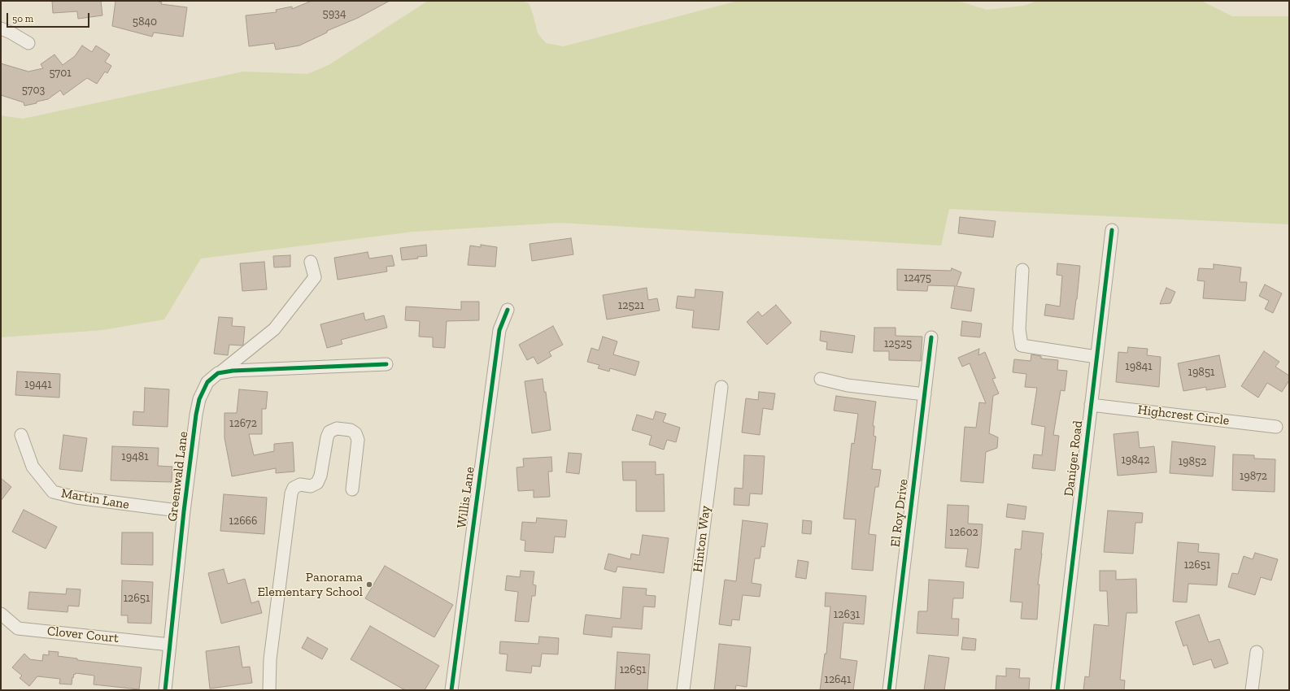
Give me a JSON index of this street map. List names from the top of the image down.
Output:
{
  "streets": {
    "street": [
      "Highcrest Circle",
      "Daniger Road",
      "Greenwald Lane",
      "Willis Lane",
      "Martin Lane",
      "El Roy Drive",
      "Hinton Way",
      "Clover Court"
    ]
  },
  "crossings": [
    ["Highcrest Circle", "Daniger Road"],
    ["Greenwald Lane", "Martin Lane"],
    ["Greenwald Lane", "Clover Court"]
  ],
  "places": ["Panorama Elementary School"],
  "house_numbers": [
    "5934",
    "5840",
    "5701",
    "5703",
    "12475",
    "12521",
    "12525",
    "19841",
    "19851",
    "19441",
    "12672",
    "19481",
    "19842",
    "19852",
    "19872",
    "12666",
    "12602",
    "12651",
    "12651",
    "12631",
    "12651",
    "12641"
  ],
  "scale_bar": "50 m"
}
